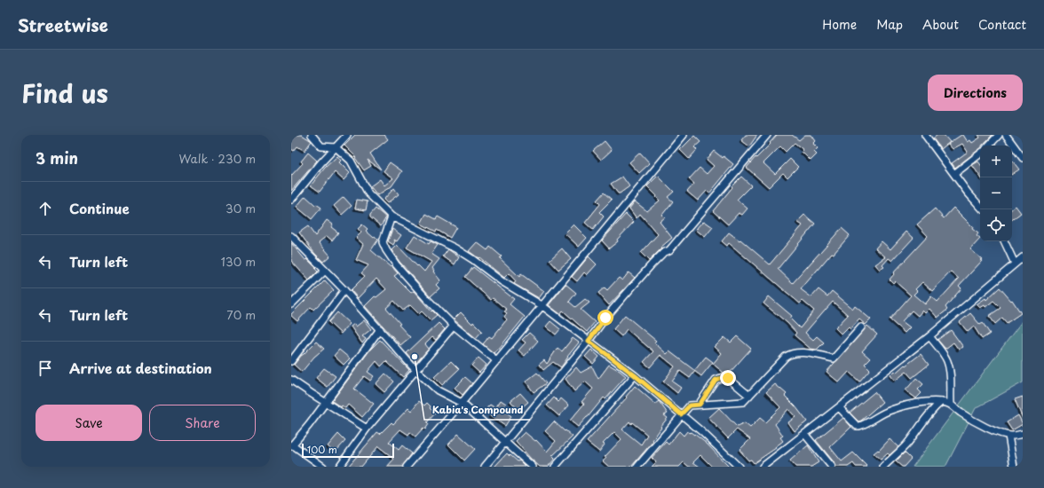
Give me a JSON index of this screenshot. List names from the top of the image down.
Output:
{
  "places": ["Kabia's Compound"],
  "scale_bar": "100 m",
  "page": {
    "header": "Streetwise",
    "nav": [
      "Home",
      "Map",
      "About",
      "Contact"
    ],
    "title": "Find us",
    "buttons": [
      "Directions",
      ["Save", "Share"]
    ],
    "heading": ["3 min", "Walk · 230 m"],
    "map_buttons": ["+", "−"],
    "list": [
      ["Continue", "30 m"],
      ["Turn left", "130 m"],
      ["Turn left", "70 m"],
      "Arrive at destination"
    ],
    "scale": "100 m"
  }
}
